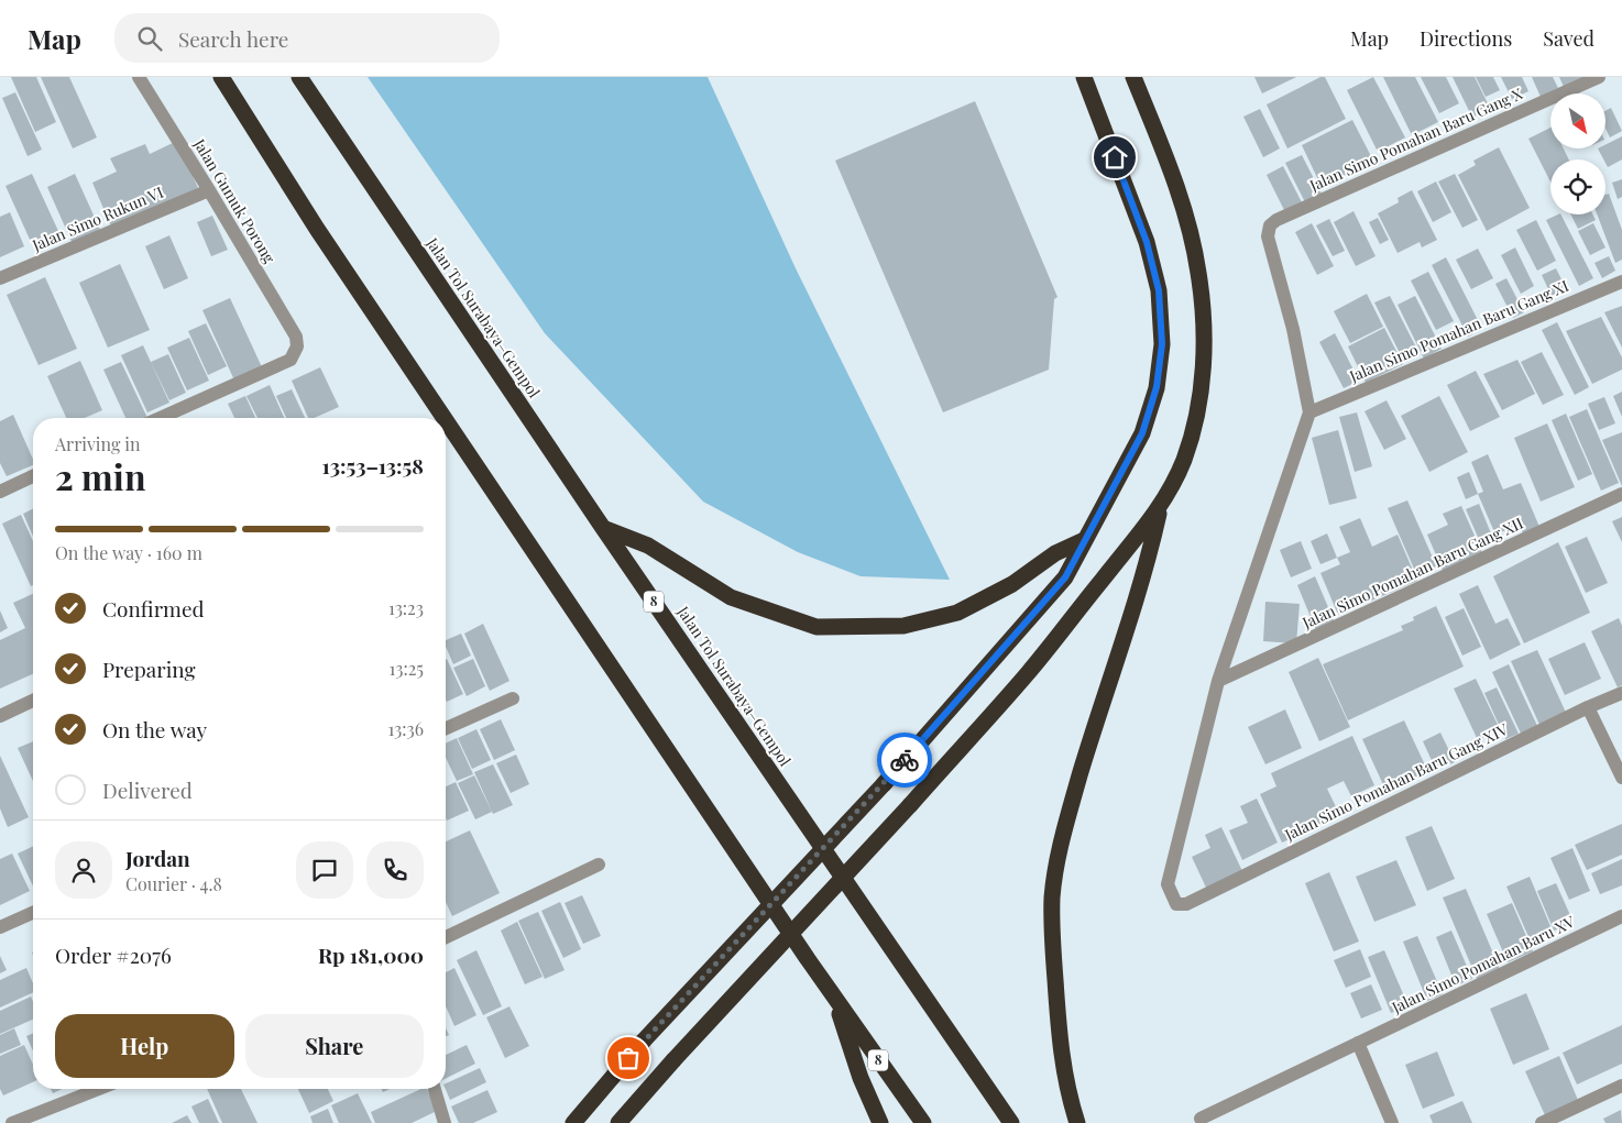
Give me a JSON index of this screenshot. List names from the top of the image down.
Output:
{
  "streets": {
    "highway": ["Jalan Tol Surabaya–Gempol", "8"],
    "street": [
      "Jalan Simo Pomahan Baru Gang X",
      "Jalan Gumuk Porong",
      "Jalan Simo Rukun VI",
      "Jalan Simo Pomahan Baru Gang XI",
      "Jalan Simo Pomahan Baru Gang XII",
      "Jalan Simo Pomahan Baru Gang XIV",
      "Jalan Simo Pomahan Baru XV"
    ]
  },
  "crossings": [
    ["Jalan Simo Pomahan Baru Gang X", "Jalan Simo Pomahan Baru Gang XI"],
    ["Jalan Gumuk Porong", "Jalan Simo Rukun VI"],
    ["Jalan Simo Pomahan Baru Gang XII", "Jalan Simo Pomahan Baru Gang XIV"]
  ],
  "north": "bottom right",
  "page": {
    "header": "Map",
    "search": "Search here",
    "nav": ["Map", "Directions", "Saved"],
    "heading": ["2 min", "Arriving in", "13:53–13:58"],
    "panel": [
      "Jordan",
      "Courier · 4.8",
      "Order #2076",
      "Rp 181,000"
    ],
    "bar": "On the way · 160 m",
    "list": [
      ["Confirmed", "13:23"],
      ["Preparing", "13:25"],
      ["On the way", "13:36"],
      "Delivered"
    ],
    "buttons": ["Help", "Share"]
  }
}
